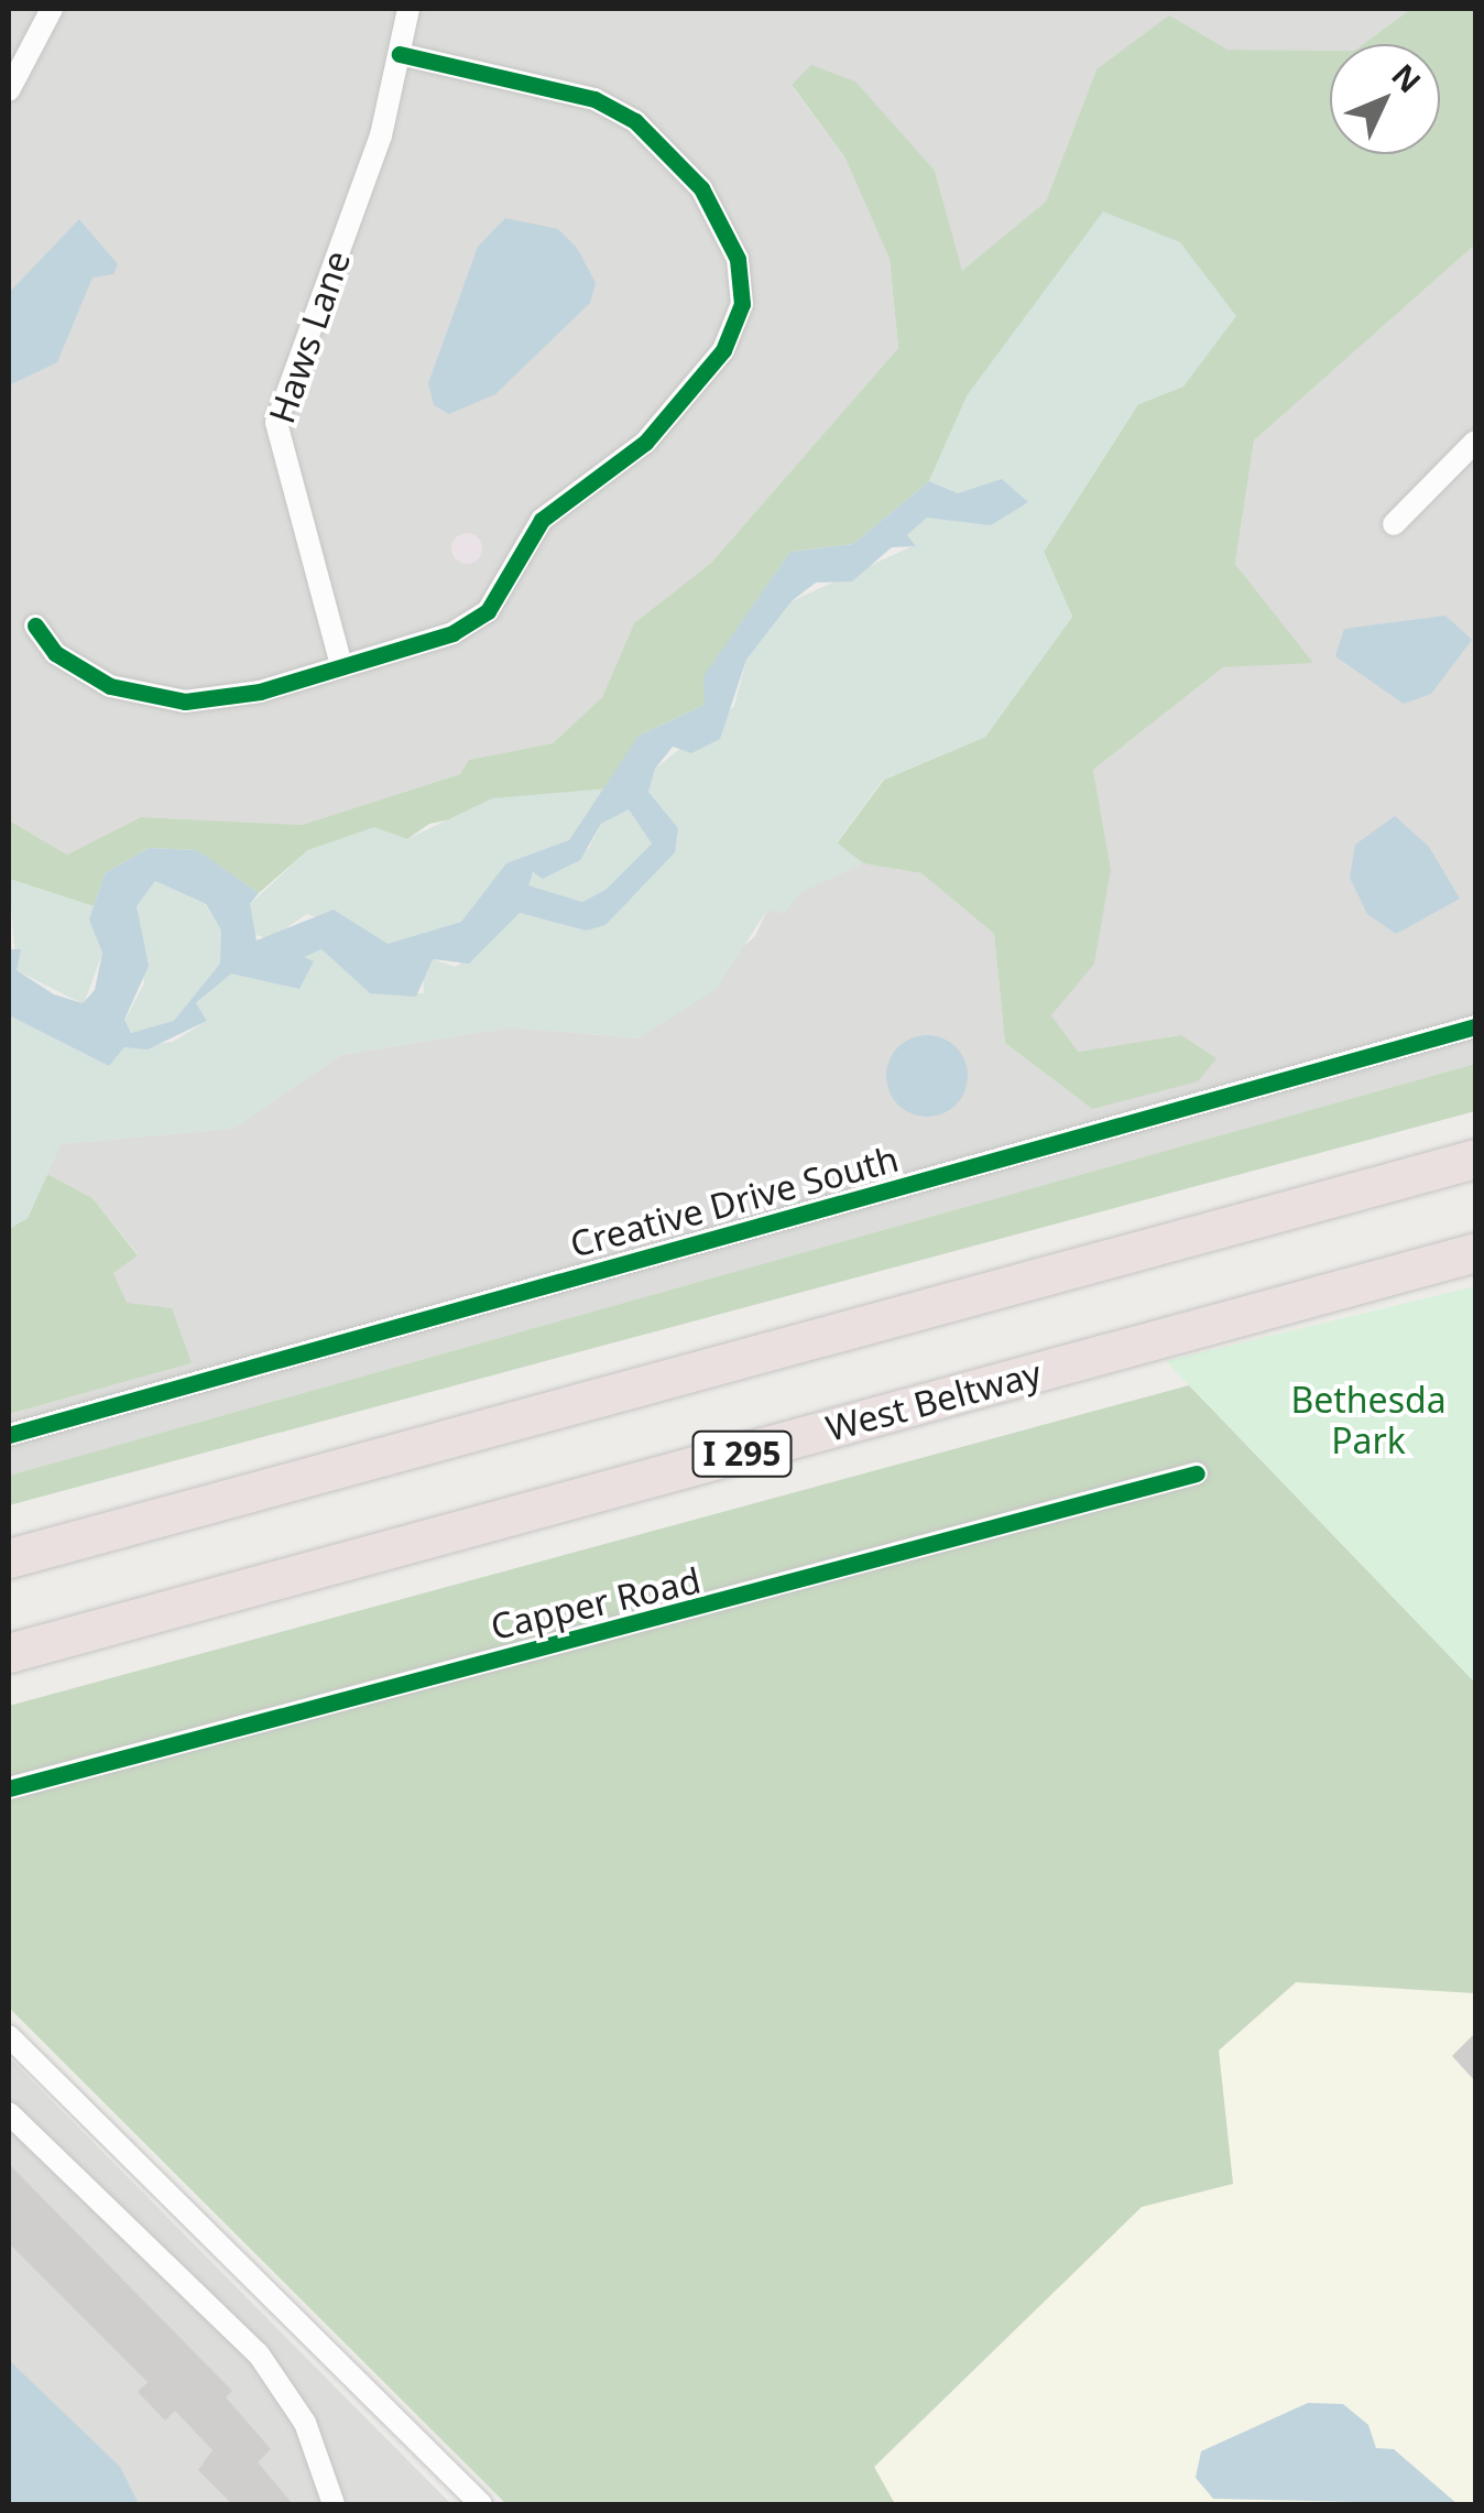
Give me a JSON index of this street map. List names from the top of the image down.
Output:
{
  "streets": {
    "highway": ["West Beltway", "I 295"],
    "street": ["Haws Lane", "Creative Drive South", "Capper Road"]
  },
  "parks": ["Bethesda Park"],
  "north": "top right"
}
